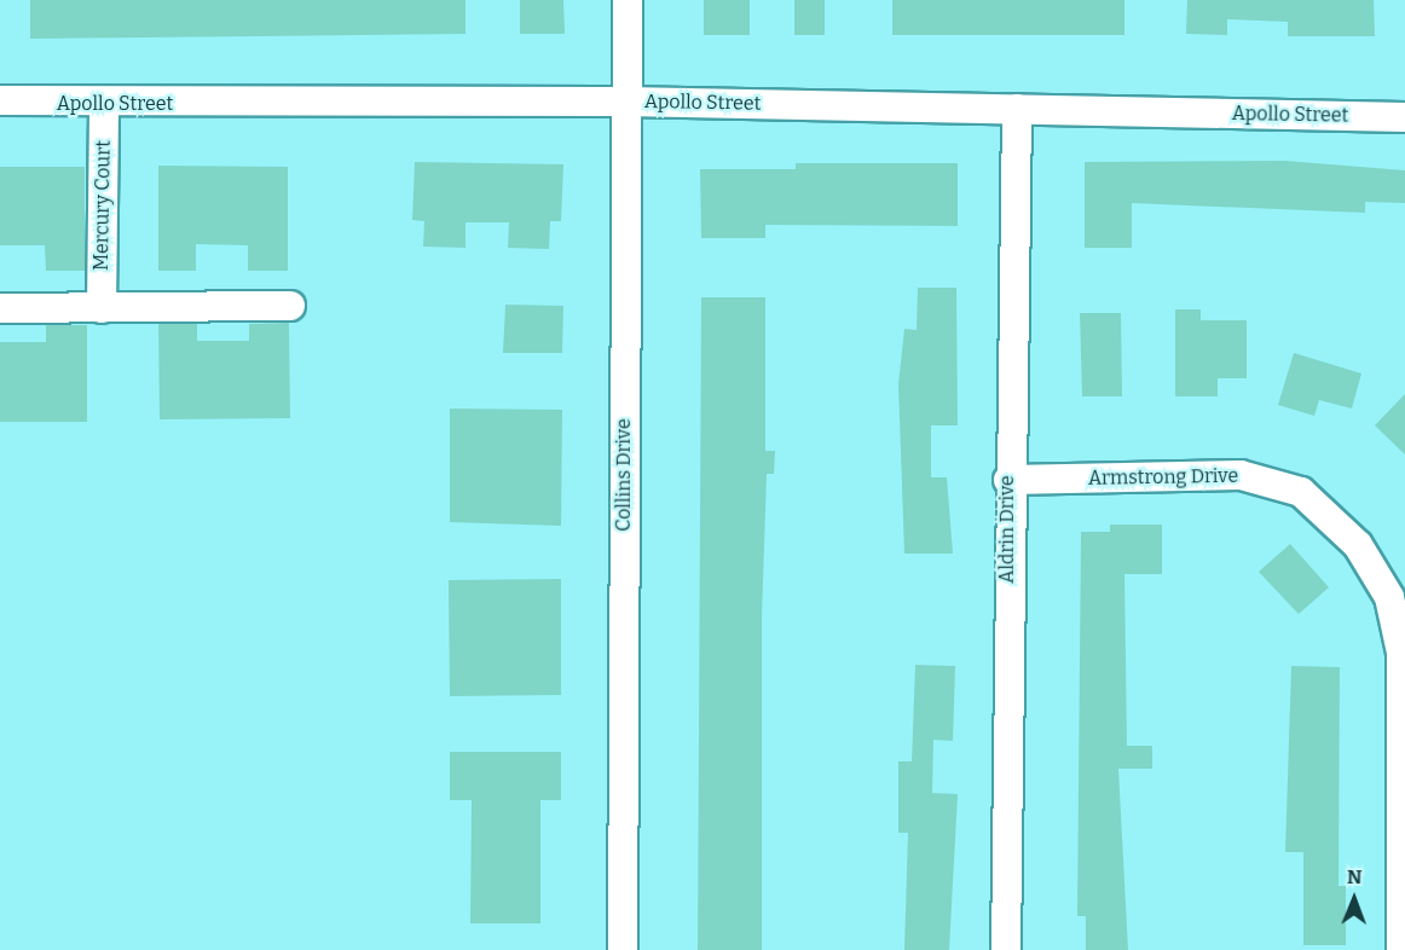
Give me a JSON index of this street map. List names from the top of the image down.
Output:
{
  "streets": {
    "street": [
      "Apollo Street",
      "Mercury Court",
      "Collins Drive",
      "Armstrong Drive",
      "Aldrin Drive"
    ]
  },
  "crossings": [
    ["Apollo Street", "Mercury Court"],
    ["Apollo Street", "Collins Drive"],
    ["Apollo Street", "Aldrin Drive"],
    ["Armstrong Drive", "Aldrin Drive"]
  ],
  "north": "top"
}
